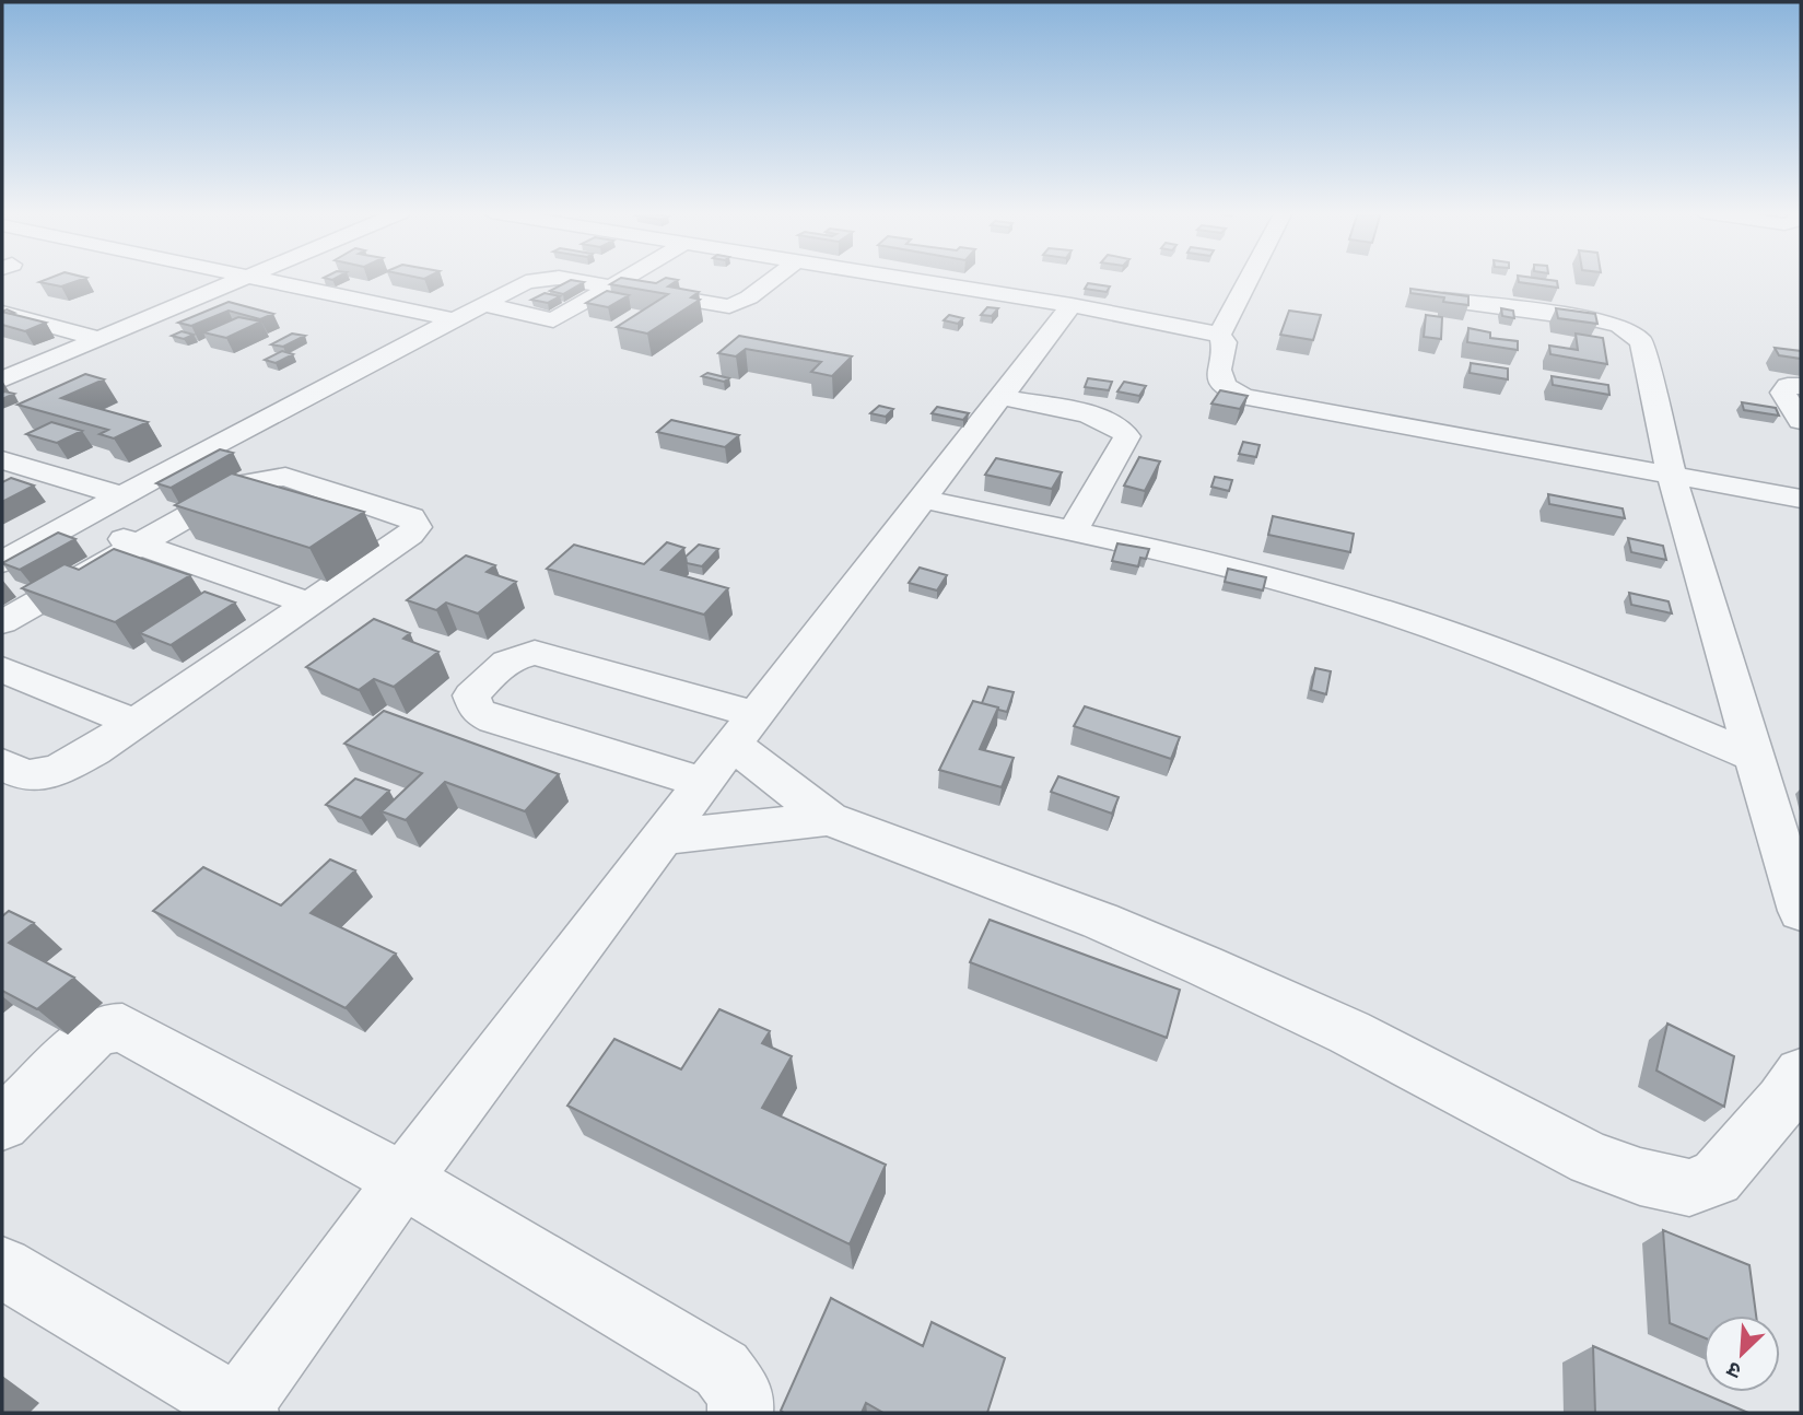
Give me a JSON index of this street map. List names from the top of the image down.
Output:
{
  "north": "bottom left"
}
